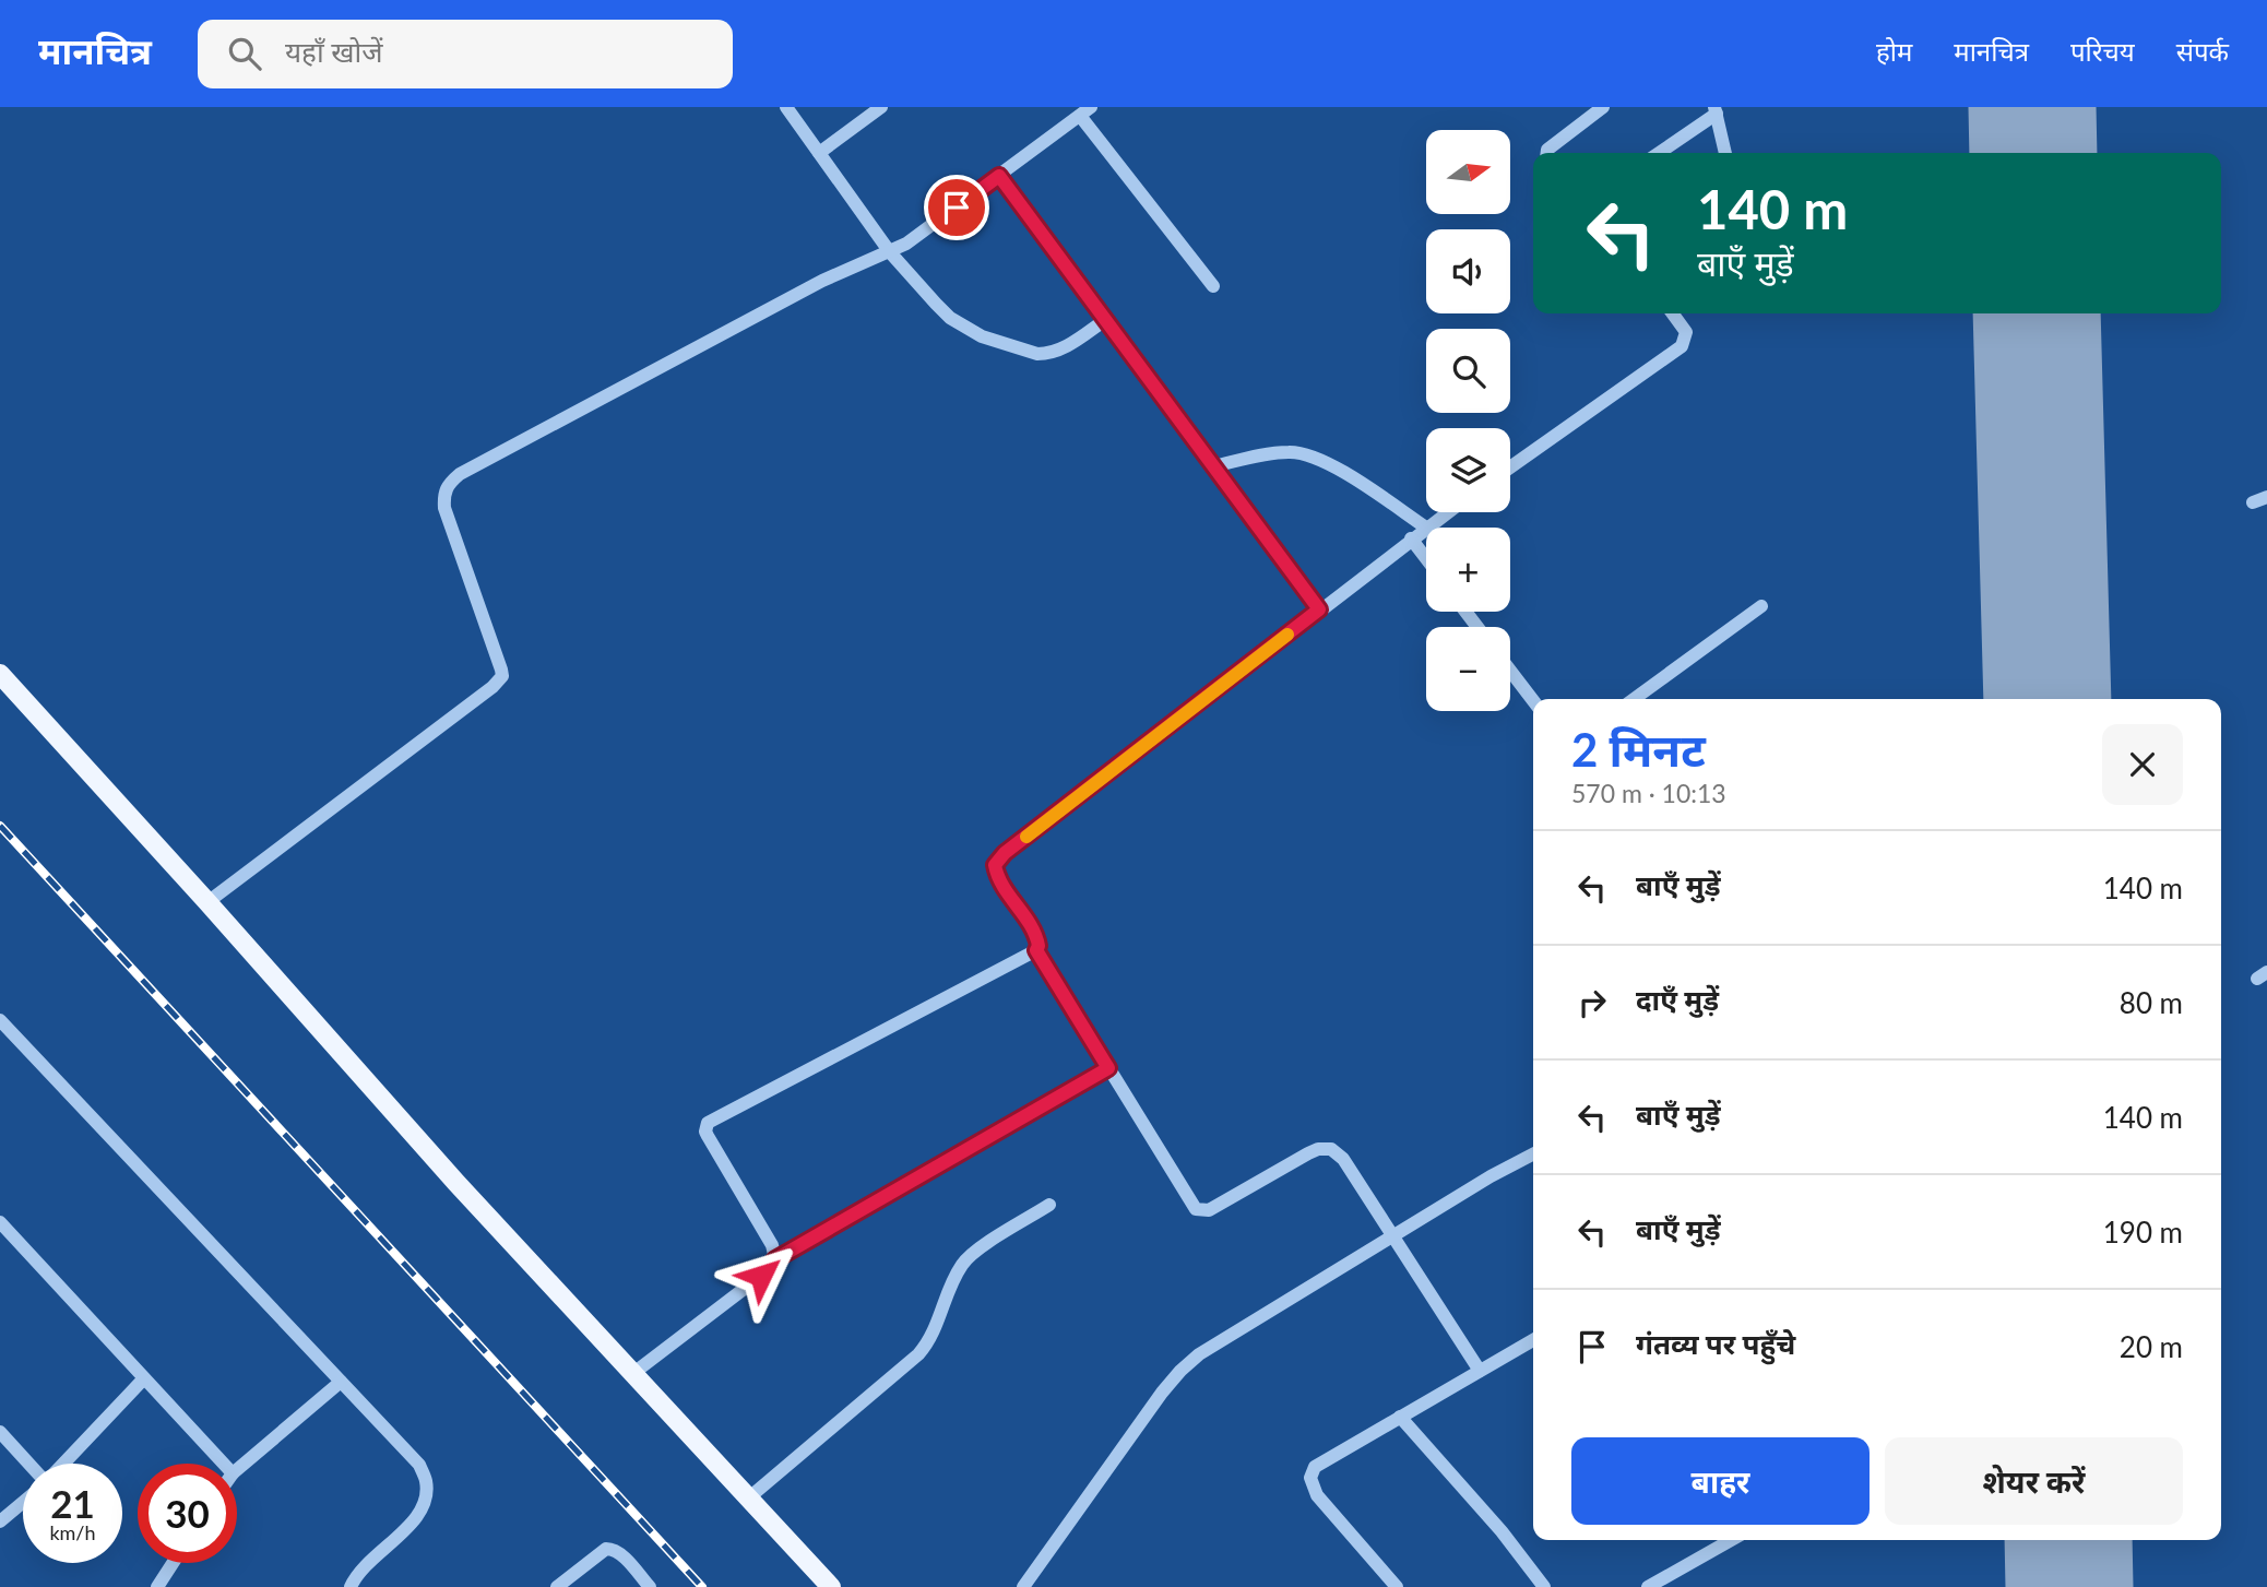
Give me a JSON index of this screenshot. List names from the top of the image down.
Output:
{
  "north": "right",
  "page": {
    "header": "मानचित्र",
    "search": "यहाँ खोजें",
    "nav": [
      "होम",
      "मानचित्र",
      "परिचय",
      "संपर्क"
    ],
    "map_buttons": ["+", "−"],
    "turn": ["140 m", "बाएँ मुड़ें"],
    "heading": ["2 मिनट", "570 m · 10:13"],
    "list": [
      {
        "name": "बाएँ मुड़ें",
        "value": "140 m"
      },
      {
        "name": "दाएँ मुड़ें",
        "value": "80 m"
      },
      {
        "name": "बाएँ मुड़ें",
        "value": "140 m"
      },
      {
        "name": "बाएँ मुड़ें",
        "value": "190 m"
      },
      {
        "name": "गंतव्य पर पहुँचे",
        "value": "20 m"
      }
    ],
    "buttons": ["बाहर", "शेयर करें"],
    "speed": "21 km/h",
    "limit": "30"
  }
}
